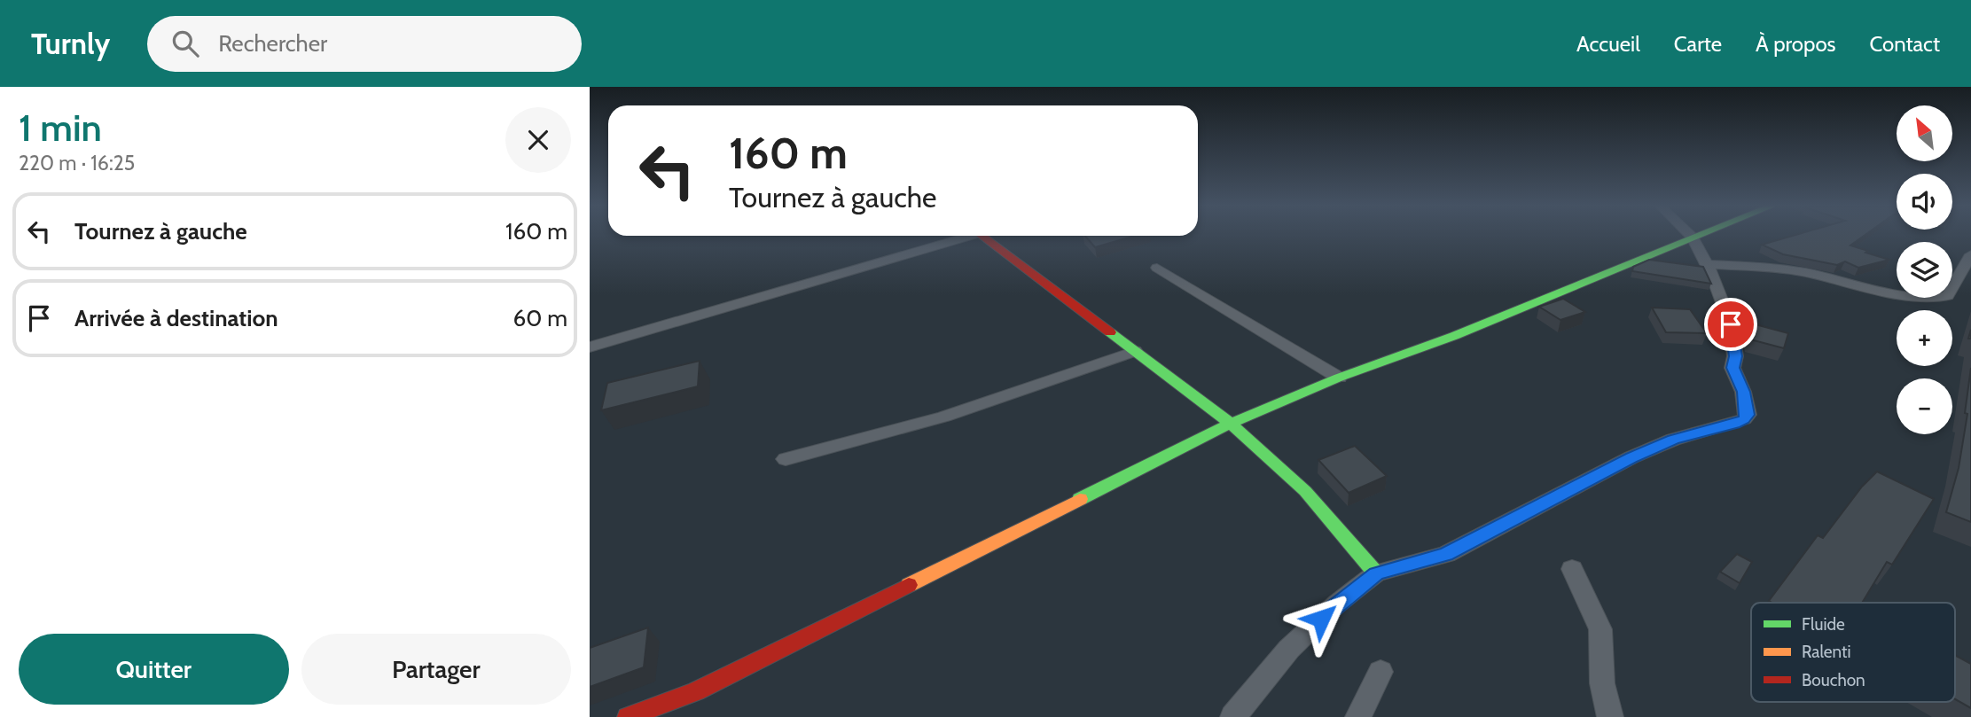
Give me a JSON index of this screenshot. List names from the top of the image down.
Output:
{
  "legend": ["Fluide", "Ralenti", "Bouchon"],
  "north": "top left",
  "page": {
    "header": "Turnly",
    "search": "Rechercher",
    "nav": [
      "Accueil",
      "Carte",
      "À propos",
      "Contact"
    ],
    "heading": ["1 min", "220 m · 16:25"],
    "map_buttons": ["+", "−"],
    "turn": ["160 m", "Tournez à gauche"],
    "list": [
      {
        "name": "Tournez à gauche",
        "value": "160 m"
      },
      {
        "name": "Arrivée à destination",
        "value": "60 m"
      }
    ],
    "buttons": ["Quitter", "Partager"]
  }
}
